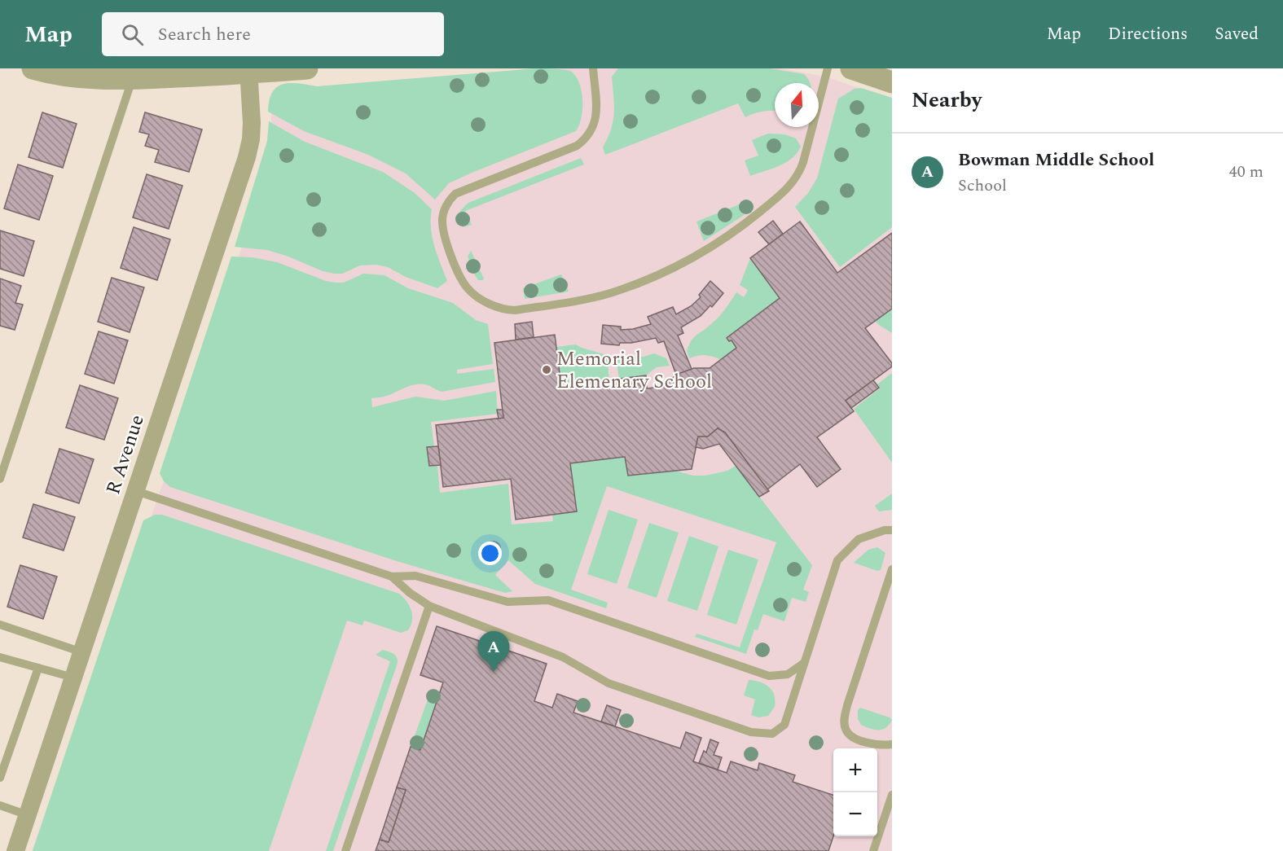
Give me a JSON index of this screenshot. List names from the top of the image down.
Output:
{
  "streets": {
    "street": ["R Avenue"]
  },
  "places": ["Memorial Elemenary School"],
  "north": "top",
  "page": {
    "header": "Map",
    "search": "Search here",
    "nav": ["Map", "Directions", "Saved"],
    "heading": "Nearby",
    "list": [
      {
        "mark": "A",
        "name": "Bowman Middle School",
        "note": "School",
        "value": "40 m"
      }
    ],
    "pins": "A",
    "map_buttons": ["+", "−"]
  }
}
